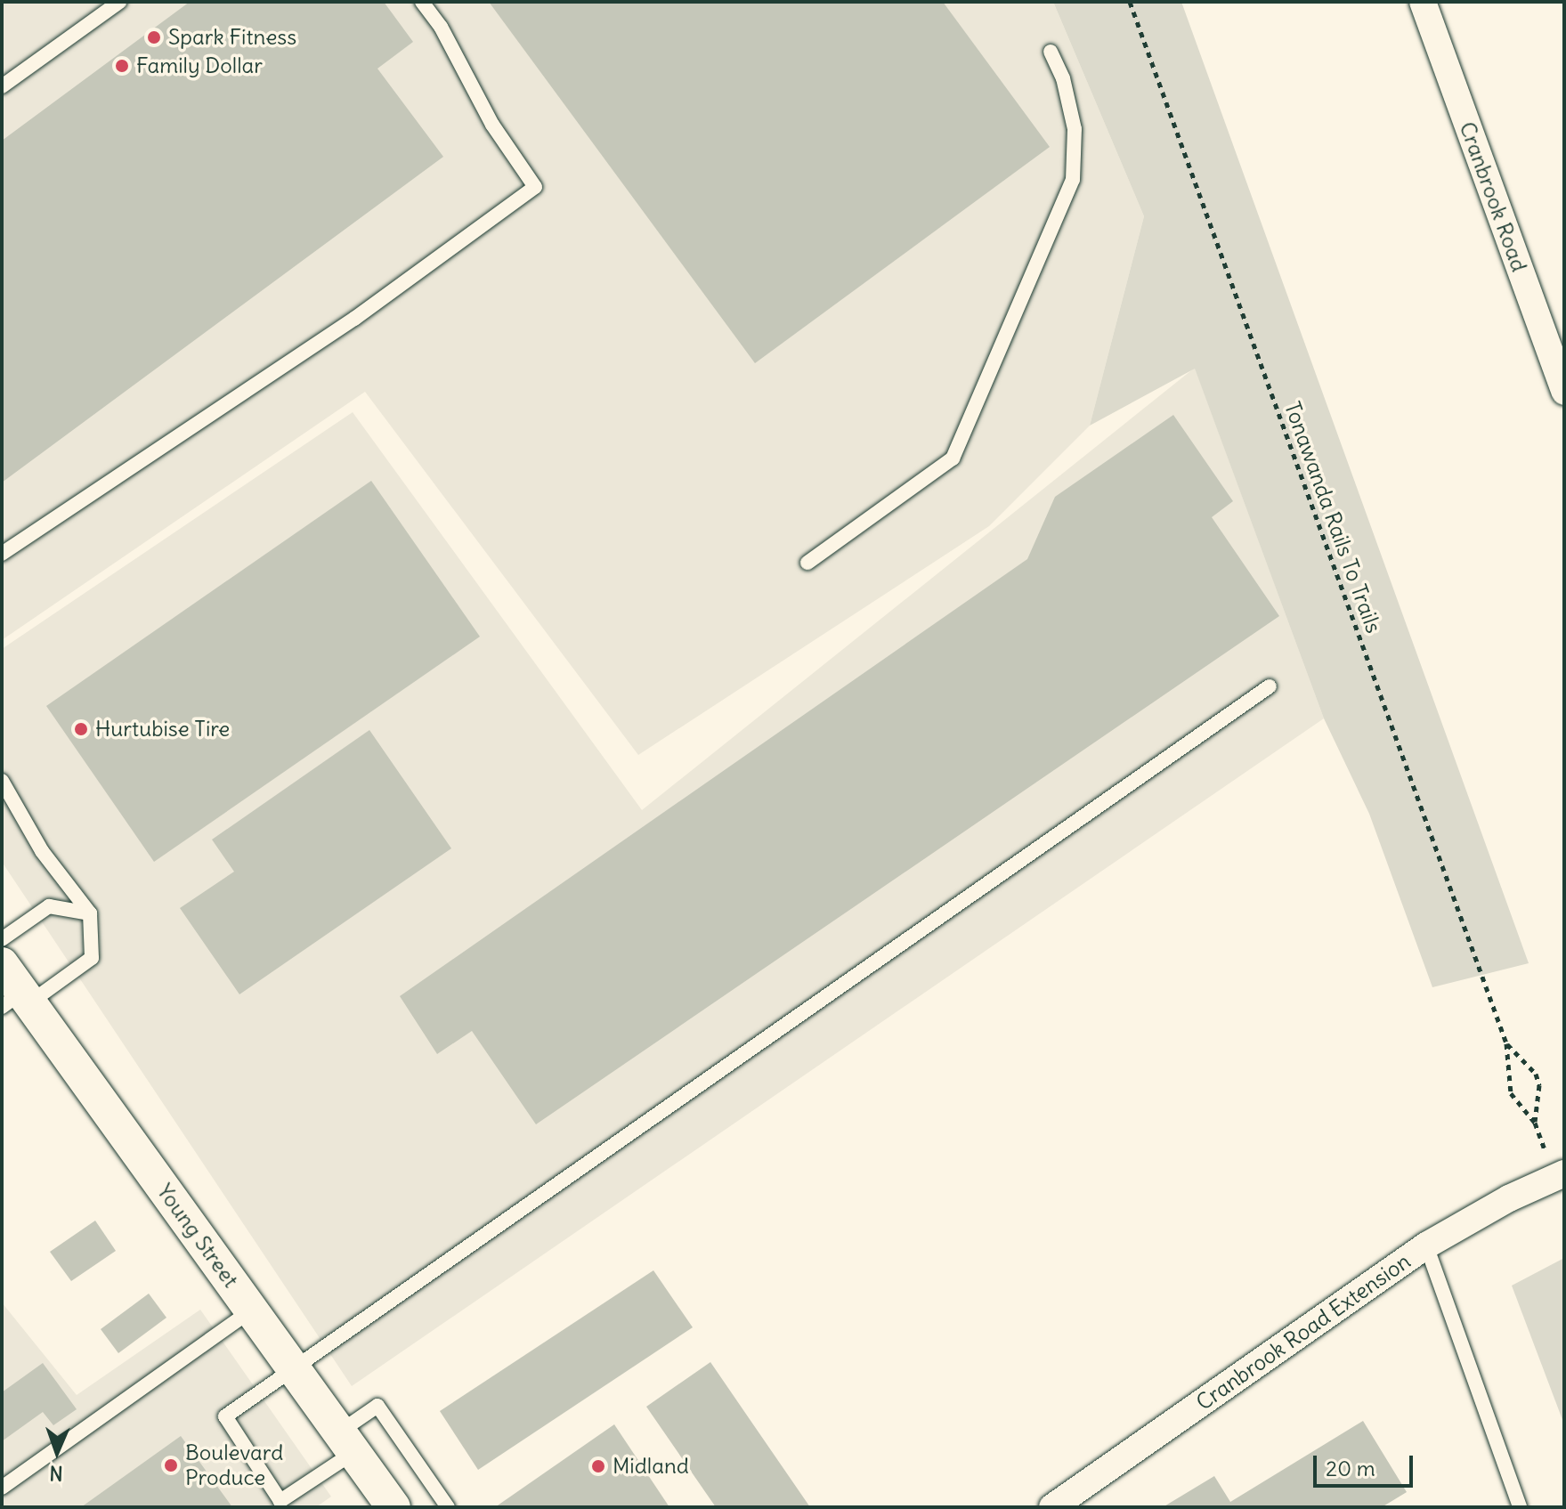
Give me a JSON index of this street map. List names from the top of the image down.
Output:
{
  "streets": {
    "street": ["Cranbrook Road", "Young Street", "Cranbrook Road Extension"],
    "path": ["Tonawanda Rails To Trails"]
  },
  "crossings": [
    ["Tonawanda Rails To Trails", "Cranbrook Road Extension"]
  ],
  "places": [
    "Spark Fitness",
    "Family Dollar",
    "Hurtubise Tire",
    "Boulevard Produce",
    "Midland"
  ],
  "scale_bar": "20 m",
  "north": "bottom"
}
